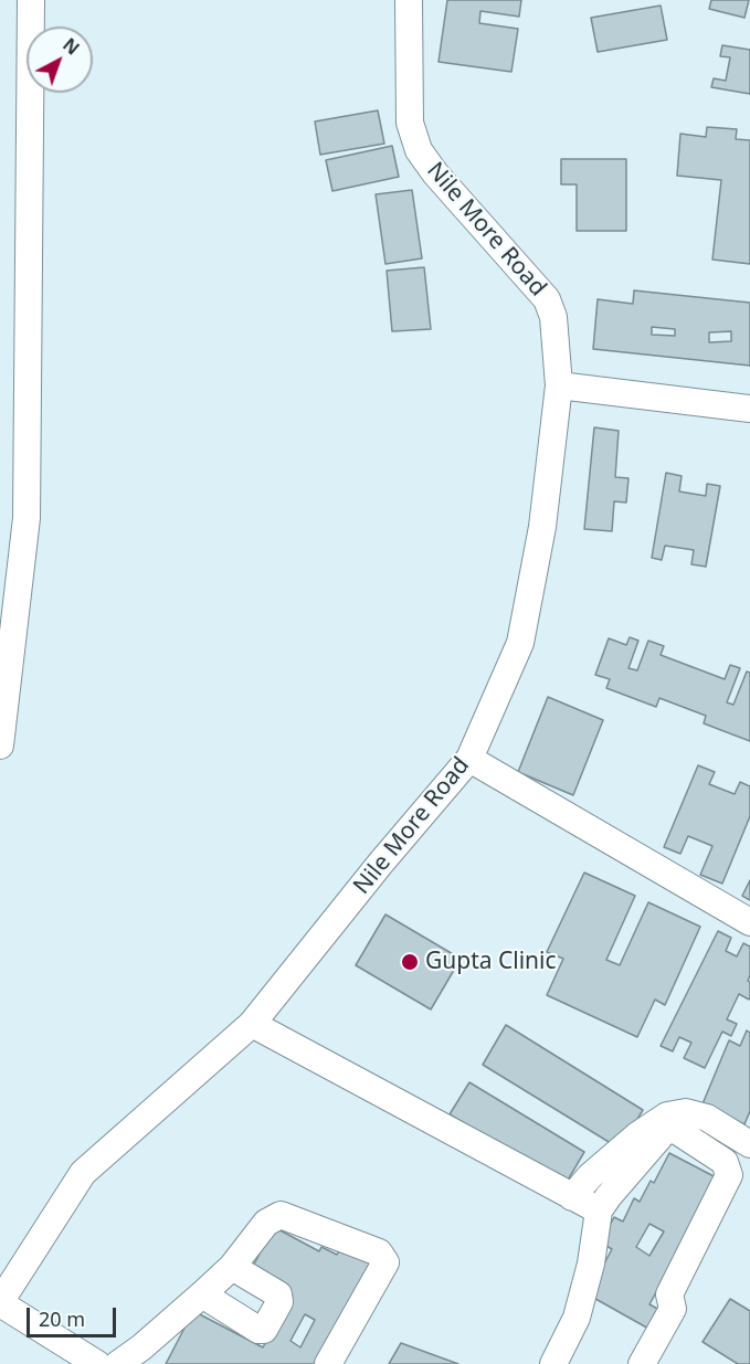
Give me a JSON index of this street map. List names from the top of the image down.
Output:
{
  "streets": {
    "street": ["Nile More Road"]
  },
  "places": ["Gupta Clinic"],
  "scale_bar": "20 m",
  "north": "top right"
}
